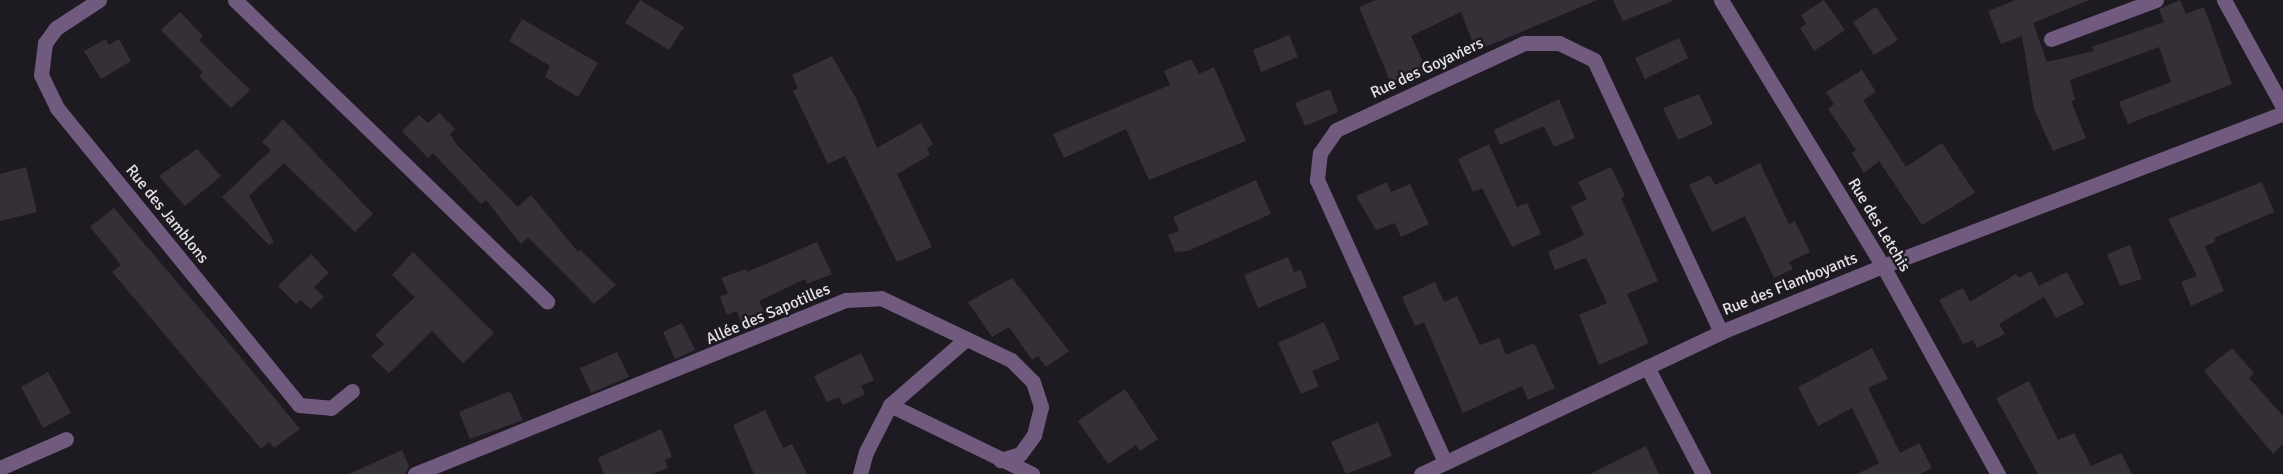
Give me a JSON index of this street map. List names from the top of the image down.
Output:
{
  "streets": {
    "street": [
      "Rue des Goyaviers",
      "Rue des Jamblons",
      "Rue des Letchis",
      "Rue des Flamboyants",
      "Allée des Sapotilles"
    ]
  },
  "crossings": [
    ["Rue des Goyaviers", "Rue des Flamboyants"],
    ["Rue des Letchis", "Rue des Flamboyants"]
  ]
}
